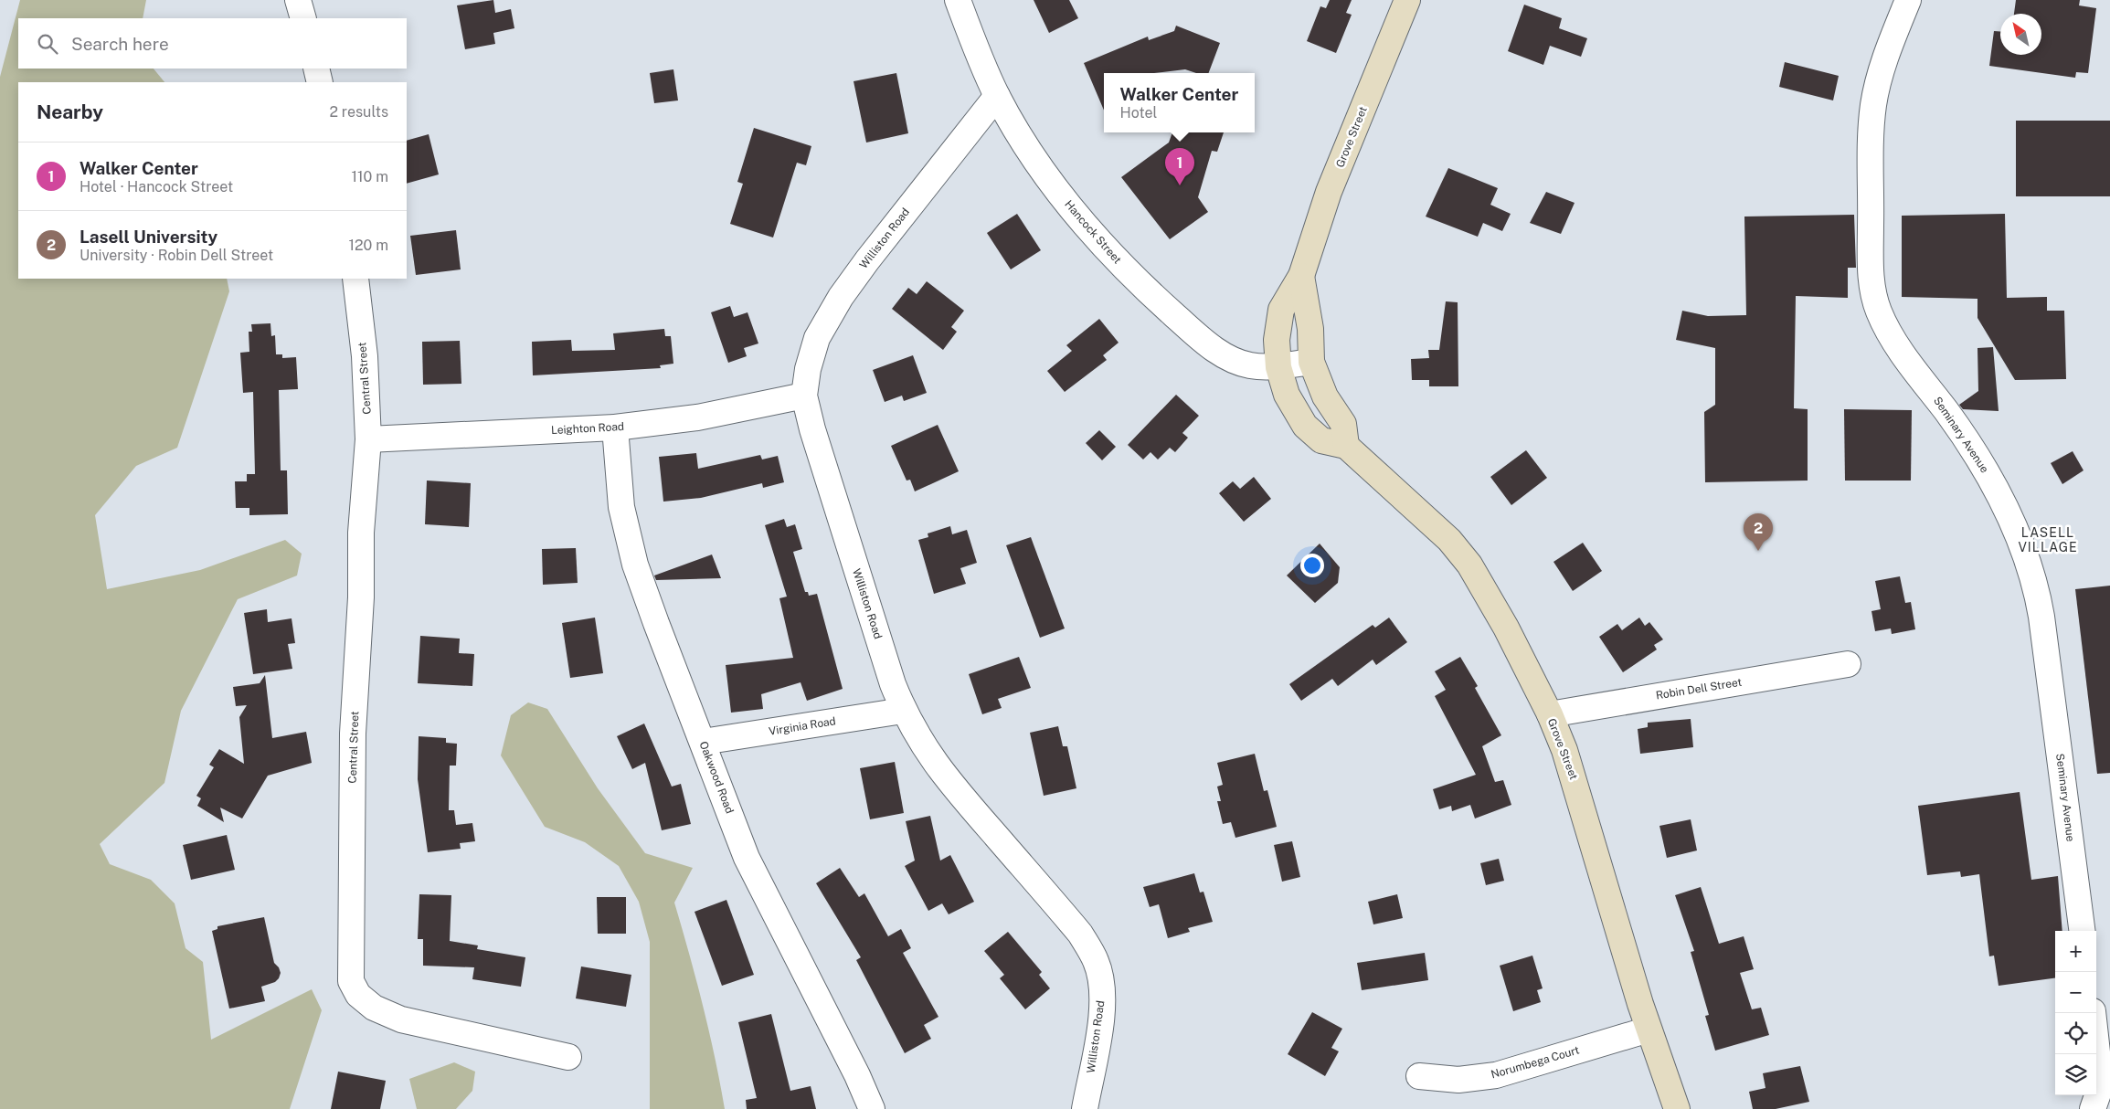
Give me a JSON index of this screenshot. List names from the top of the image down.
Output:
{
  "streets": {
    "main road": ["Grove Street"],
    "street": [
      "Hancock Street",
      "Williston Road",
      "Central Street",
      "Leighton Road",
      "Seminary Avenue",
      "Robin Dell Street",
      "Virginia Road",
      "Oakwood Road",
      "Norumbega Court"
    ]
  },
  "crossings": [
    ["Grove Street", "Hancock Street"],
    ["Grove Street", "Robin Dell Street"],
    ["Grove Street", "Norumbega Court"],
    ["Hancock Street", "Williston Road"],
    ["Williston Road", "Leighton Road"],
    ["Williston Road", "Virginia Road"],
    ["Central Street", "Leighton Road"],
    ["Leighton Road", "Oakwood Road"],
    ["Virginia Road", "Oakwood Road"]
  ],
  "districts": ["LASELL VILLAGE"],
  "north": "top left",
  "page": {
    "search": "Search here",
    "popup": ["Walker Center", "Hotel"],
    "heading": ["Nearby", "2 results"],
    "list": [
      {
        "mark": "1",
        "name": "Walker Center",
        "note": "Hotel · Hancock Street",
        "value": "110 m"
      },
      {
        "mark": "2",
        "name": "Lasell University",
        "note": "University · Robin Dell Street",
        "value": "120 m"
      }
    ],
    "pins": ["1", "2"],
    "map_buttons": ["+", "−"]
  }
}
